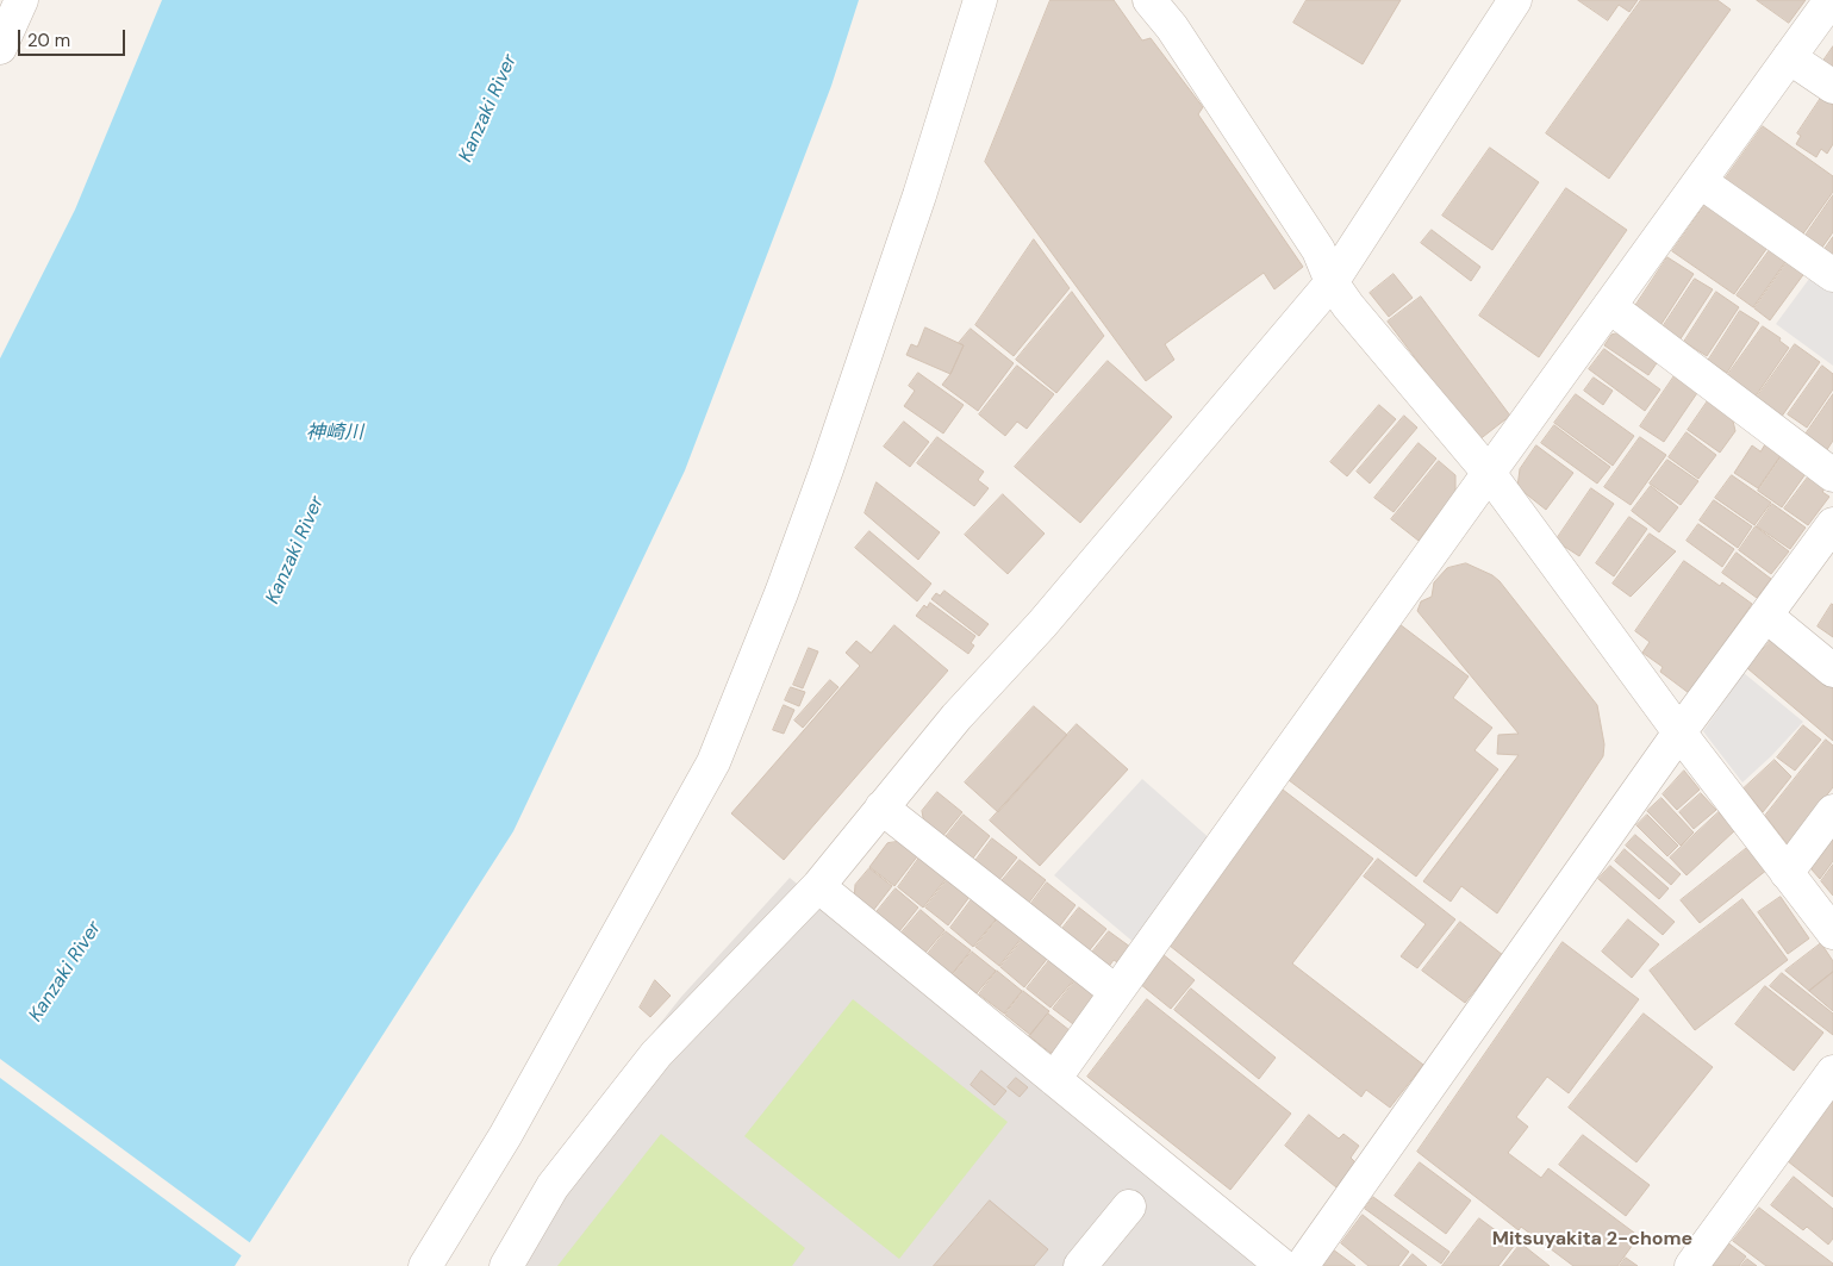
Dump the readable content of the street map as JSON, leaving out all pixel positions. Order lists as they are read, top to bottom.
{
  "districts": ["Mitsuyakita 2-chome"],
  "water": ["Kanzaki River", "神崎川"],
  "scale_bar": "20 m"
}
